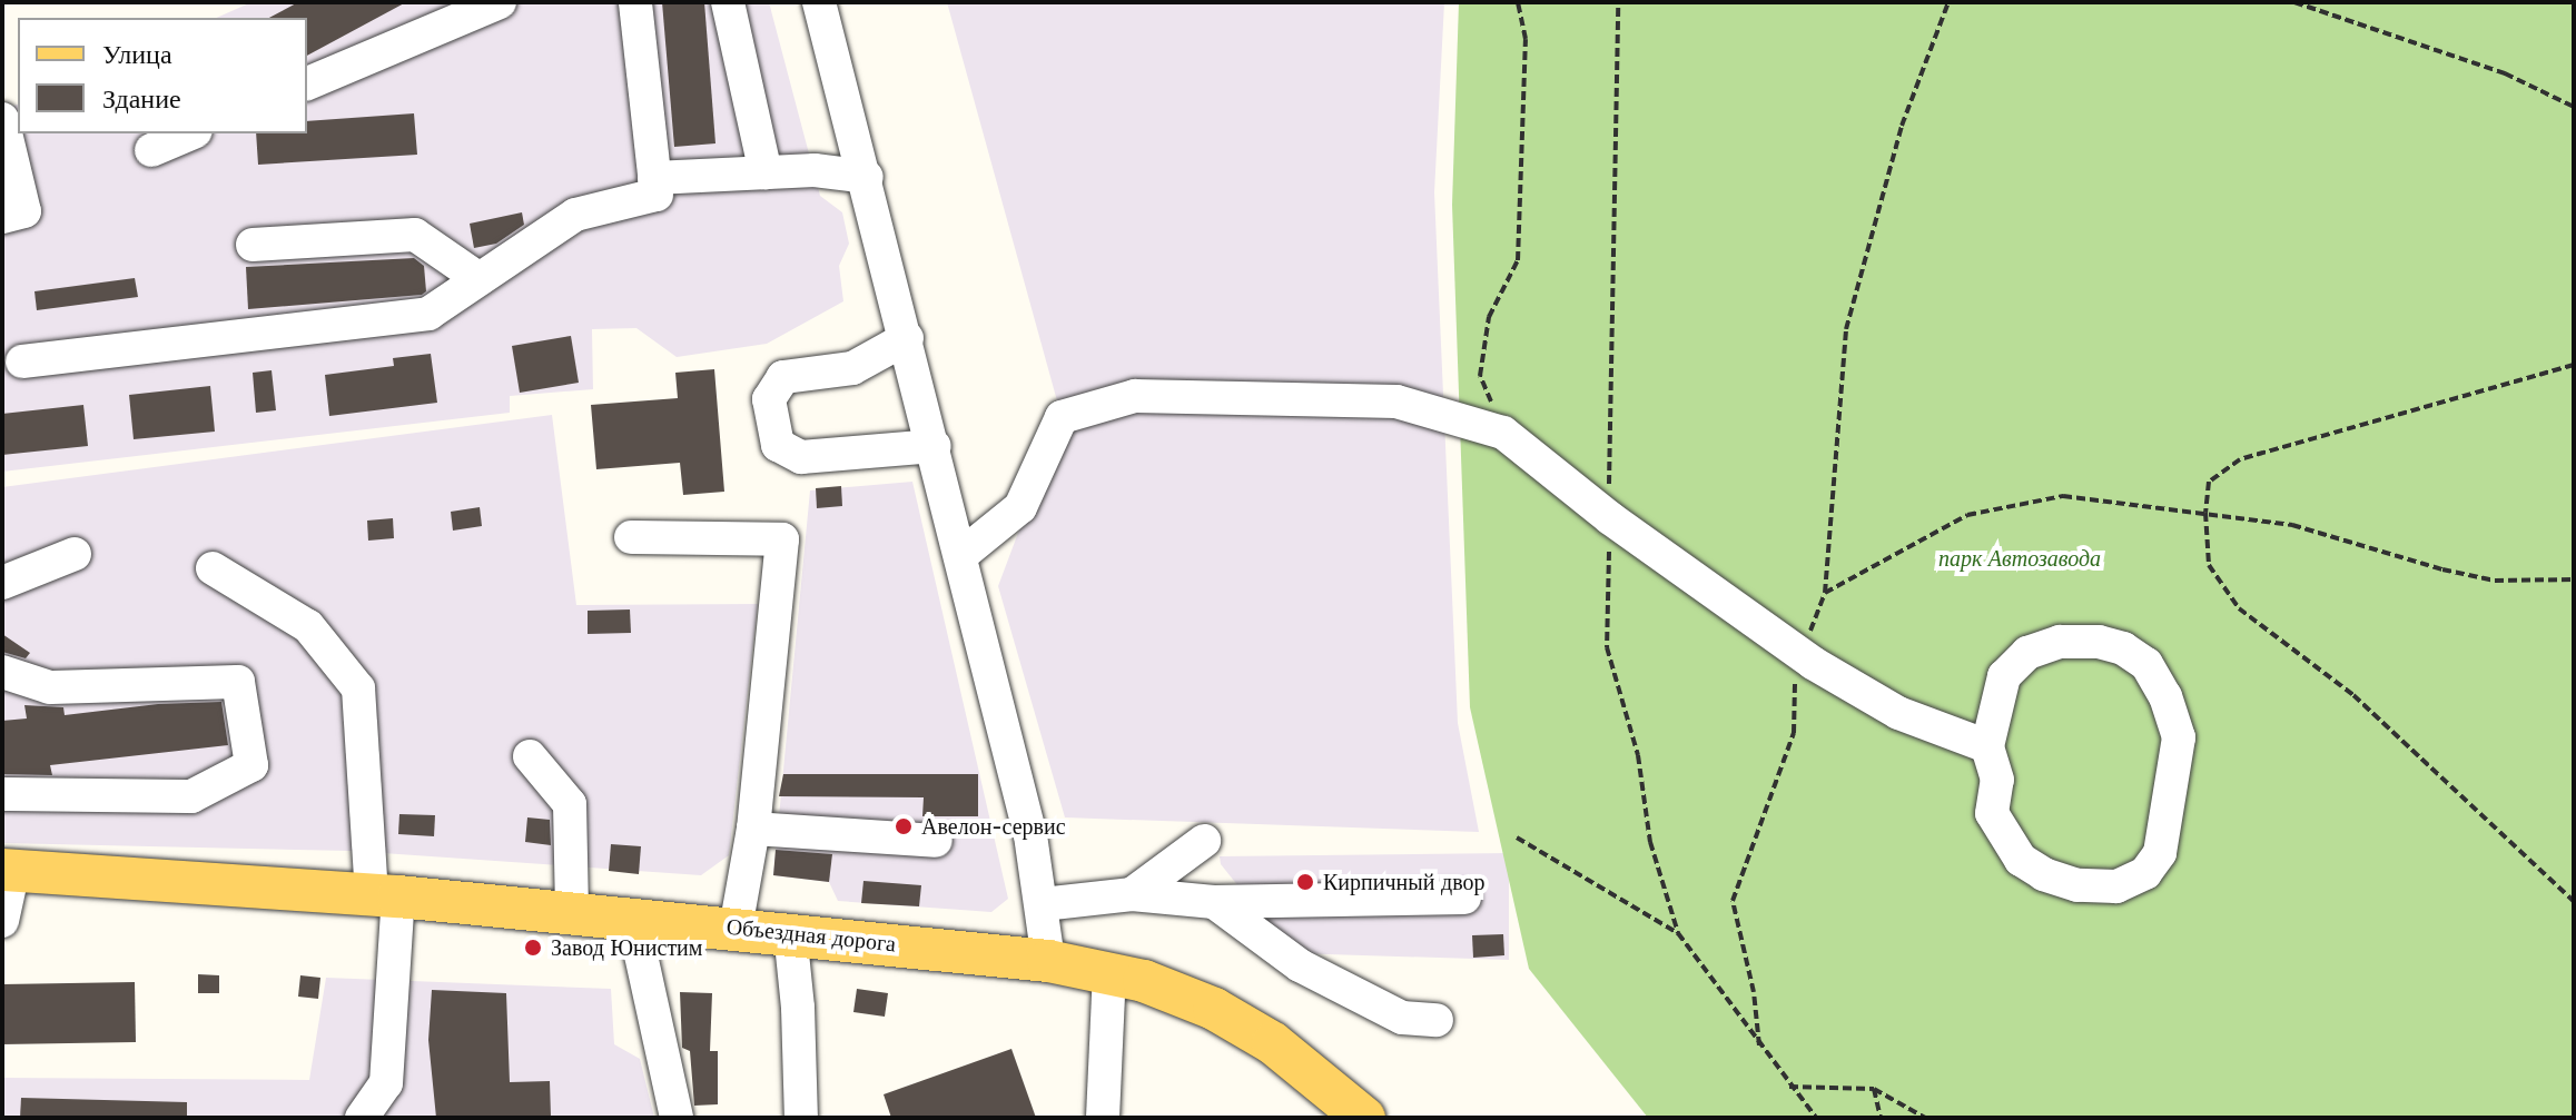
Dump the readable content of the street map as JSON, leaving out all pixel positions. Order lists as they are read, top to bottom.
{
  "streets": {
    "main road": ["Объездная дорога"]
  },
  "parks": ["парк Автозавода"],
  "places": ["Авелон-сервис", "Кирпичный двор", "Завод Юнистим"],
  "legend": ["Улица", "Здание"]
}
